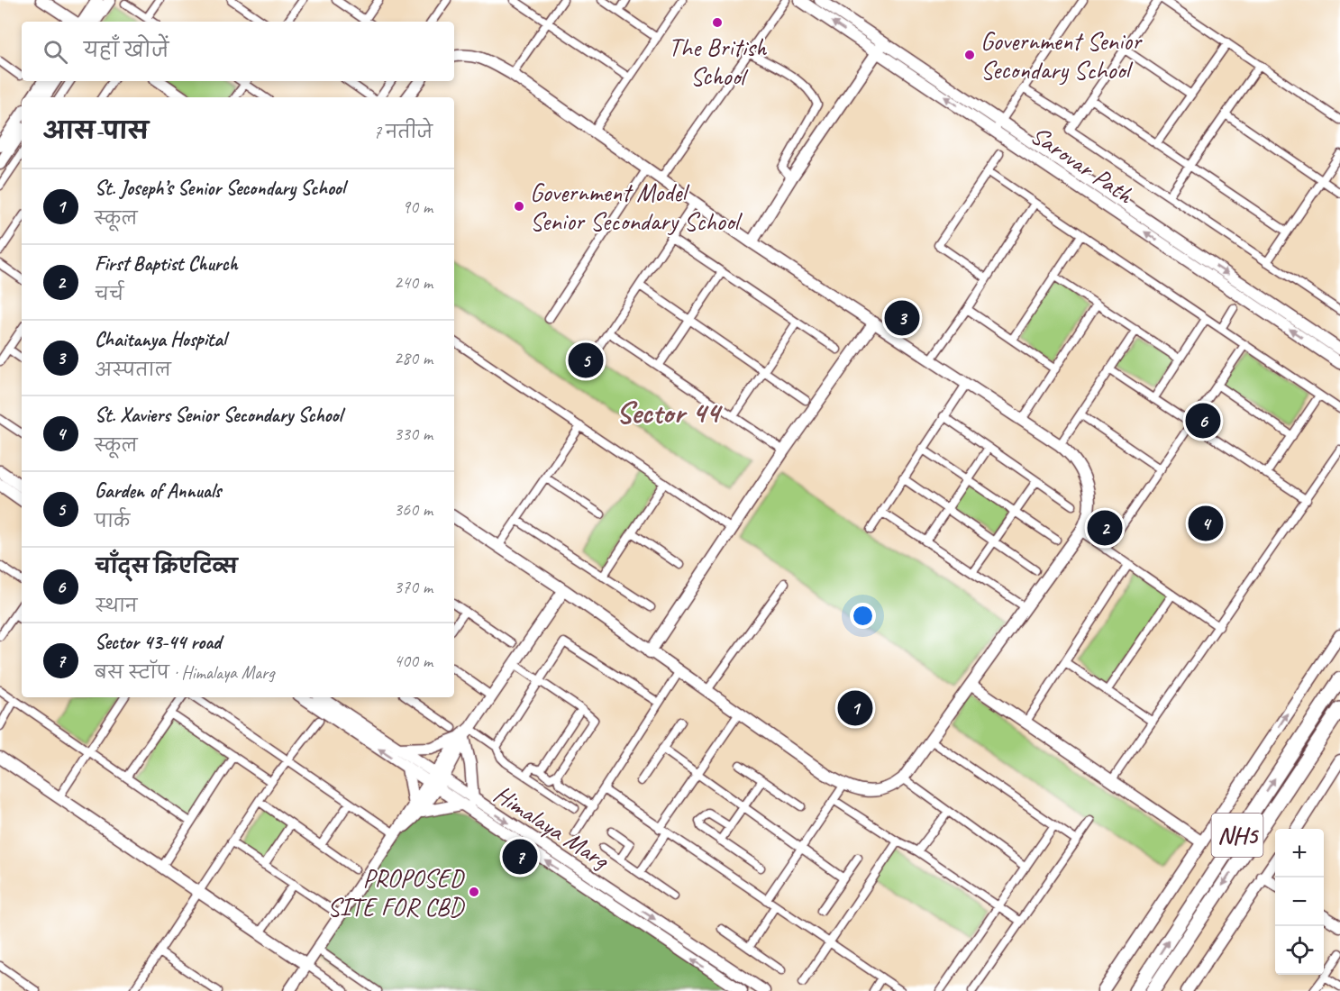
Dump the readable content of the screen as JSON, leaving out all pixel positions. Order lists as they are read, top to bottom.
{
  "streets": {
    "highway": ["NH5"],
    "street": ["Sarovar Path", "Himalaya Marg"]
  },
  "districts": ["Sector 44"],
  "places": [
    "The British School",
    "Government Senior Secondary School",
    "Government Model Senior Secondary School",
    "PROPOSED SITE FOR CBD"
  ],
  "page": {
    "search": "यहाँ खोजें",
    "heading": ["आस-पास", "7 नतीजे"],
    "list": [
      {
        "mark": "1",
        "name": "St. Joseph’s Senior Secondary School",
        "note": "स्कूल",
        "value": "90 m"
      },
      {
        "mark": "2",
        "name": "First Baptist Church",
        "note": "चर्च",
        "value": "240 m"
      },
      {
        "mark": "3",
        "name": "Chaitanya Hospital",
        "note": "अस्पताल",
        "value": "280 m"
      },
      {
        "mark": "4",
        "name": "St. Xaviers Senior Secondary School",
        "note": "स्कूल",
        "value": "330 m"
      },
      {
        "mark": "5",
        "name": "Garden of Annuals",
        "note": "पार्क",
        "value": "360 m"
      },
      {
        "mark": "6",
        "name": "चाँद्स क्रिएटिव्स",
        "note": "स्थान",
        "value": "370 m"
      },
      {
        "mark": "7",
        "name": "Sector 43-44 road",
        "note": "बस स्टॉप · Himalaya Marg",
        "value": "400 m"
      }
    ],
    "pins": [
      "3",
      "5",
      "6",
      "4",
      "2",
      "1",
      "7"
    ],
    "map_buttons": ["+", "−"]
  }
}
